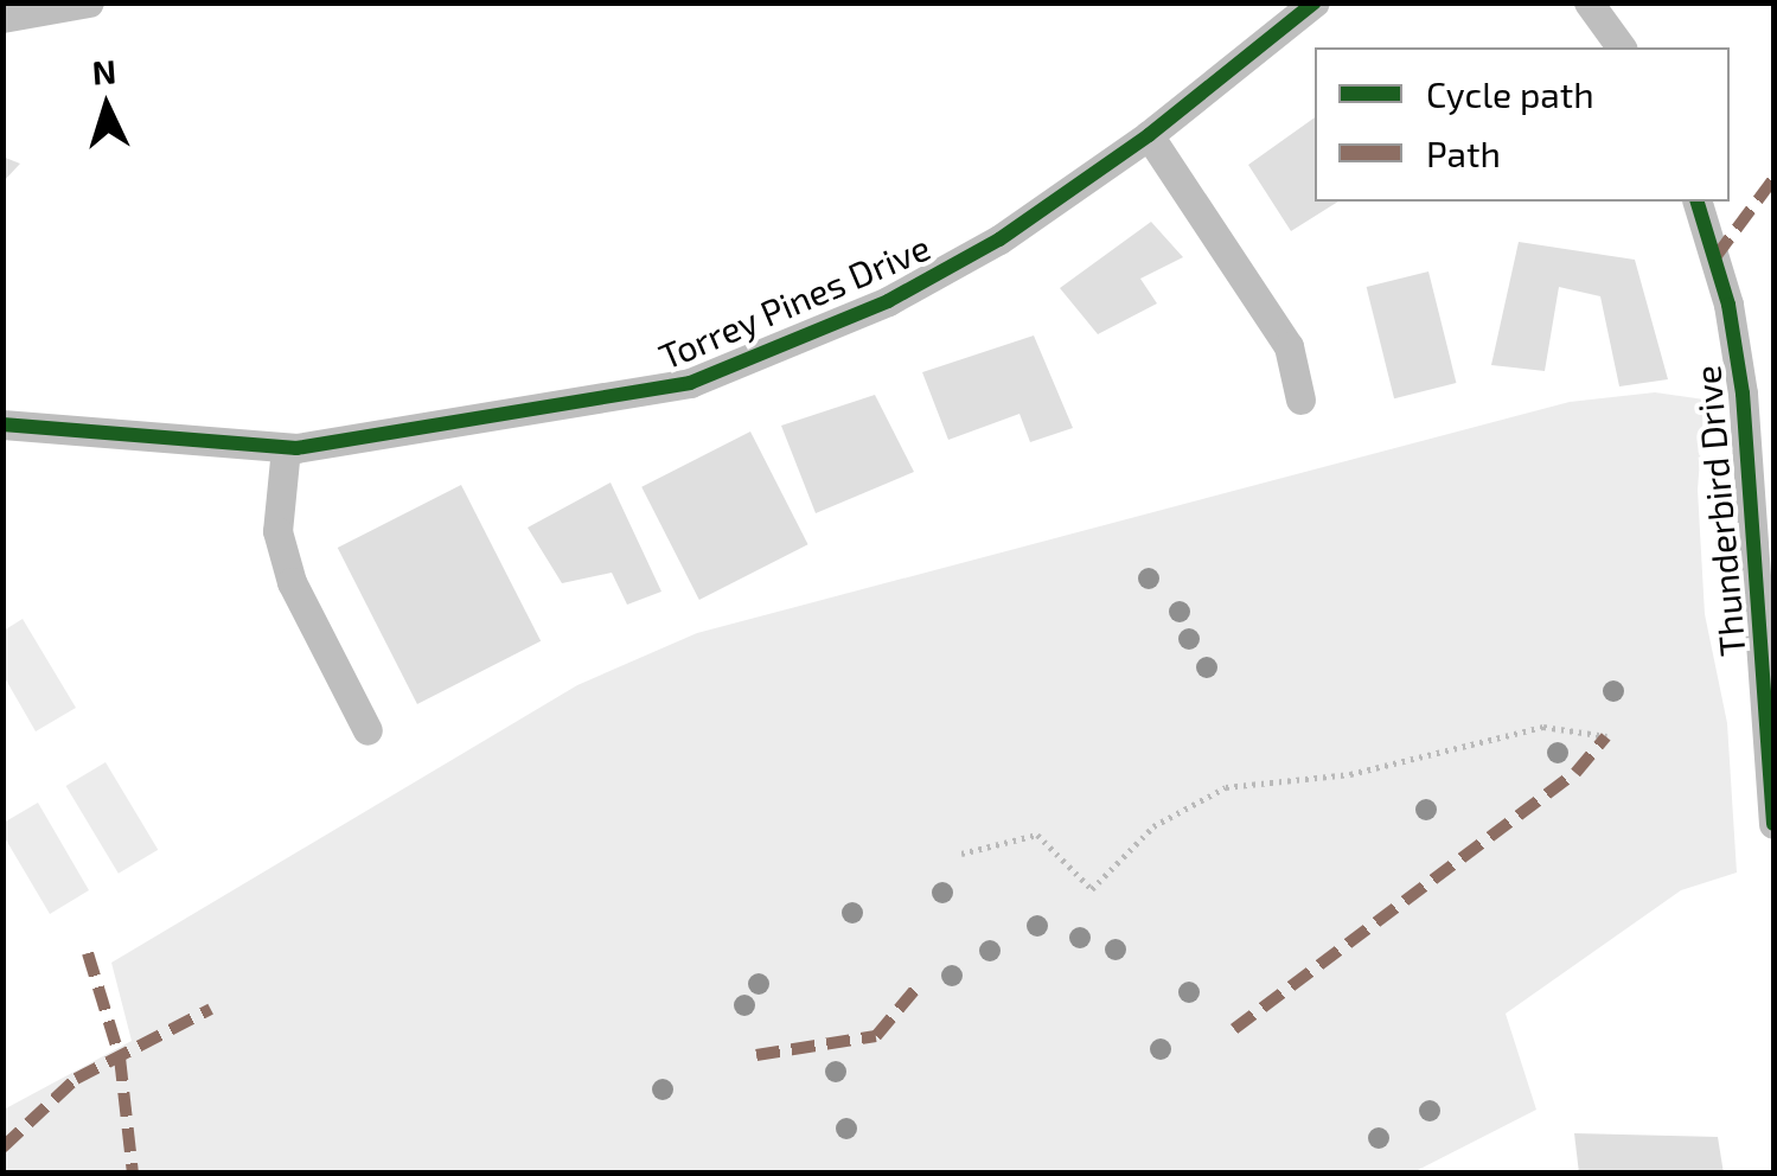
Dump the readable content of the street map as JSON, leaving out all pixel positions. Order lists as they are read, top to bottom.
{
  "streets": {
    "street": ["Torrey Pines Drive", "Thunderbird Drive"]
  },
  "legend": ["Cycle path", "Path"],
  "north": "top"
}
